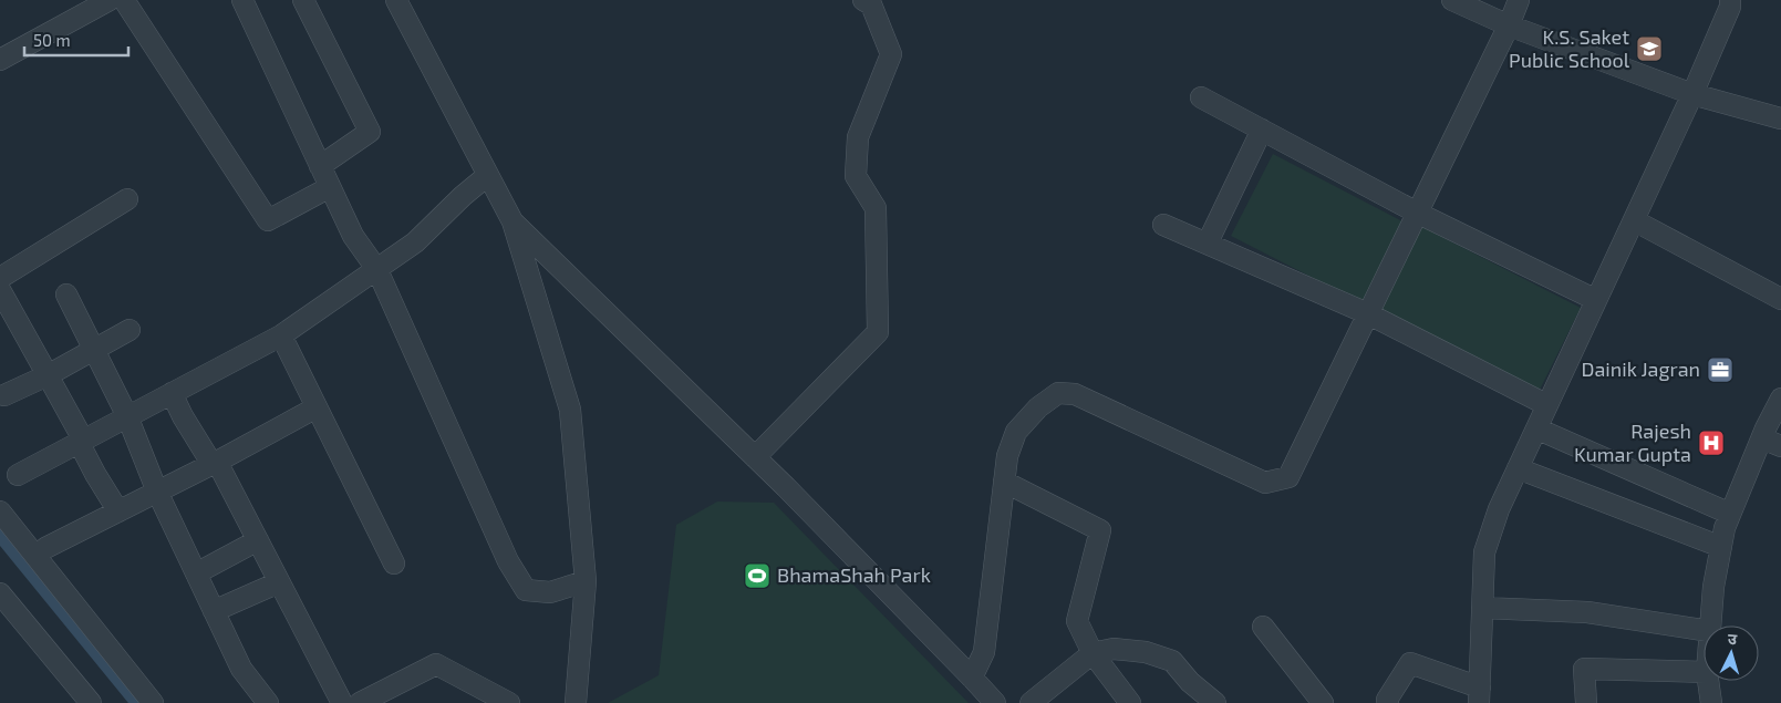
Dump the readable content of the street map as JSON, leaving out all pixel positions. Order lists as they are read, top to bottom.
{
  "places": {
    "school or university": ["K.S. Saket Public School"],
    "office": ["Dainik Jagran"],
    "hospital": ["Rajesh Kumar Gupta"],
    "sports": ["BhamaShah Park"]
  },
  "scale_bar": "50 m",
  "north": "top"
}
